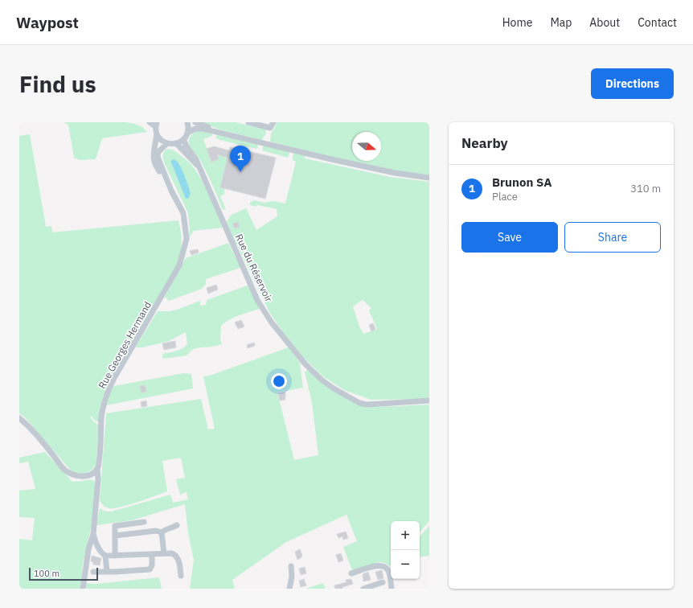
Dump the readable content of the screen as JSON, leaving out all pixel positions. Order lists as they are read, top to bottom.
{
  "streets": {
    "street": ["Rue du Réservoir", "Rue Georges Hermand"]
  },
  "scale_bar": "100 m",
  "north": "right",
  "page": {
    "header": "Waypost",
    "nav": [
      "Home",
      "Map",
      "About",
      "Contact"
    ],
    "buttons": [
      "Directions",
      ["Save", "Share"]
    ],
    "title": "Find us",
    "heading": "Nearby",
    "pins": "1",
    "list": [
      {
        "mark": "1",
        "name": "Brunon SA",
        "note": "Place",
        "value": "310 m"
      }
    ],
    "map_buttons": ["+", "−"],
    "scale": "100 m"
  }
}
